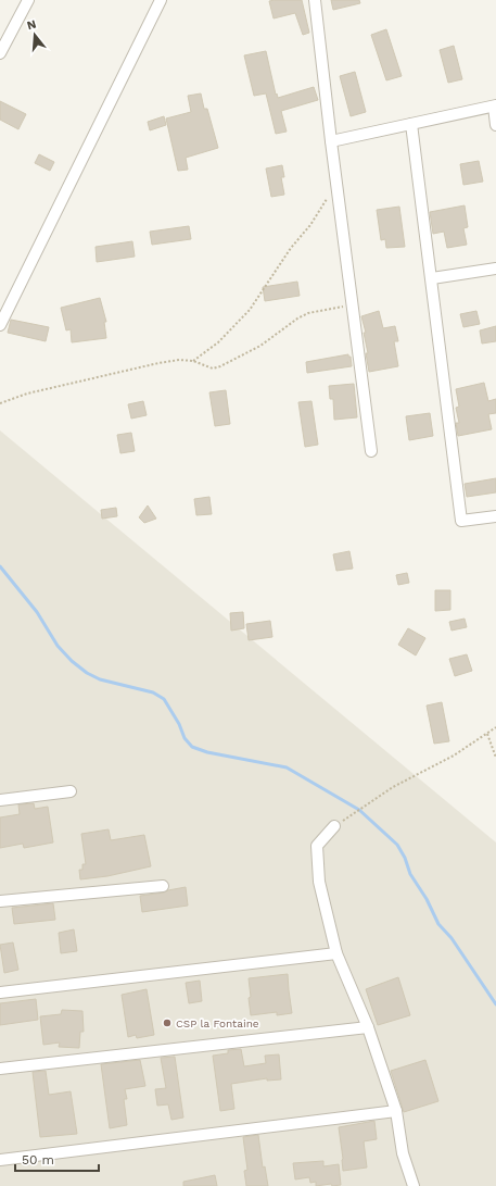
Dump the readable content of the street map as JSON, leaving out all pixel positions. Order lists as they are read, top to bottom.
{
  "places": ["CSP la Fontaine"],
  "scale_bar": "50 m",
  "north": "top"
}
